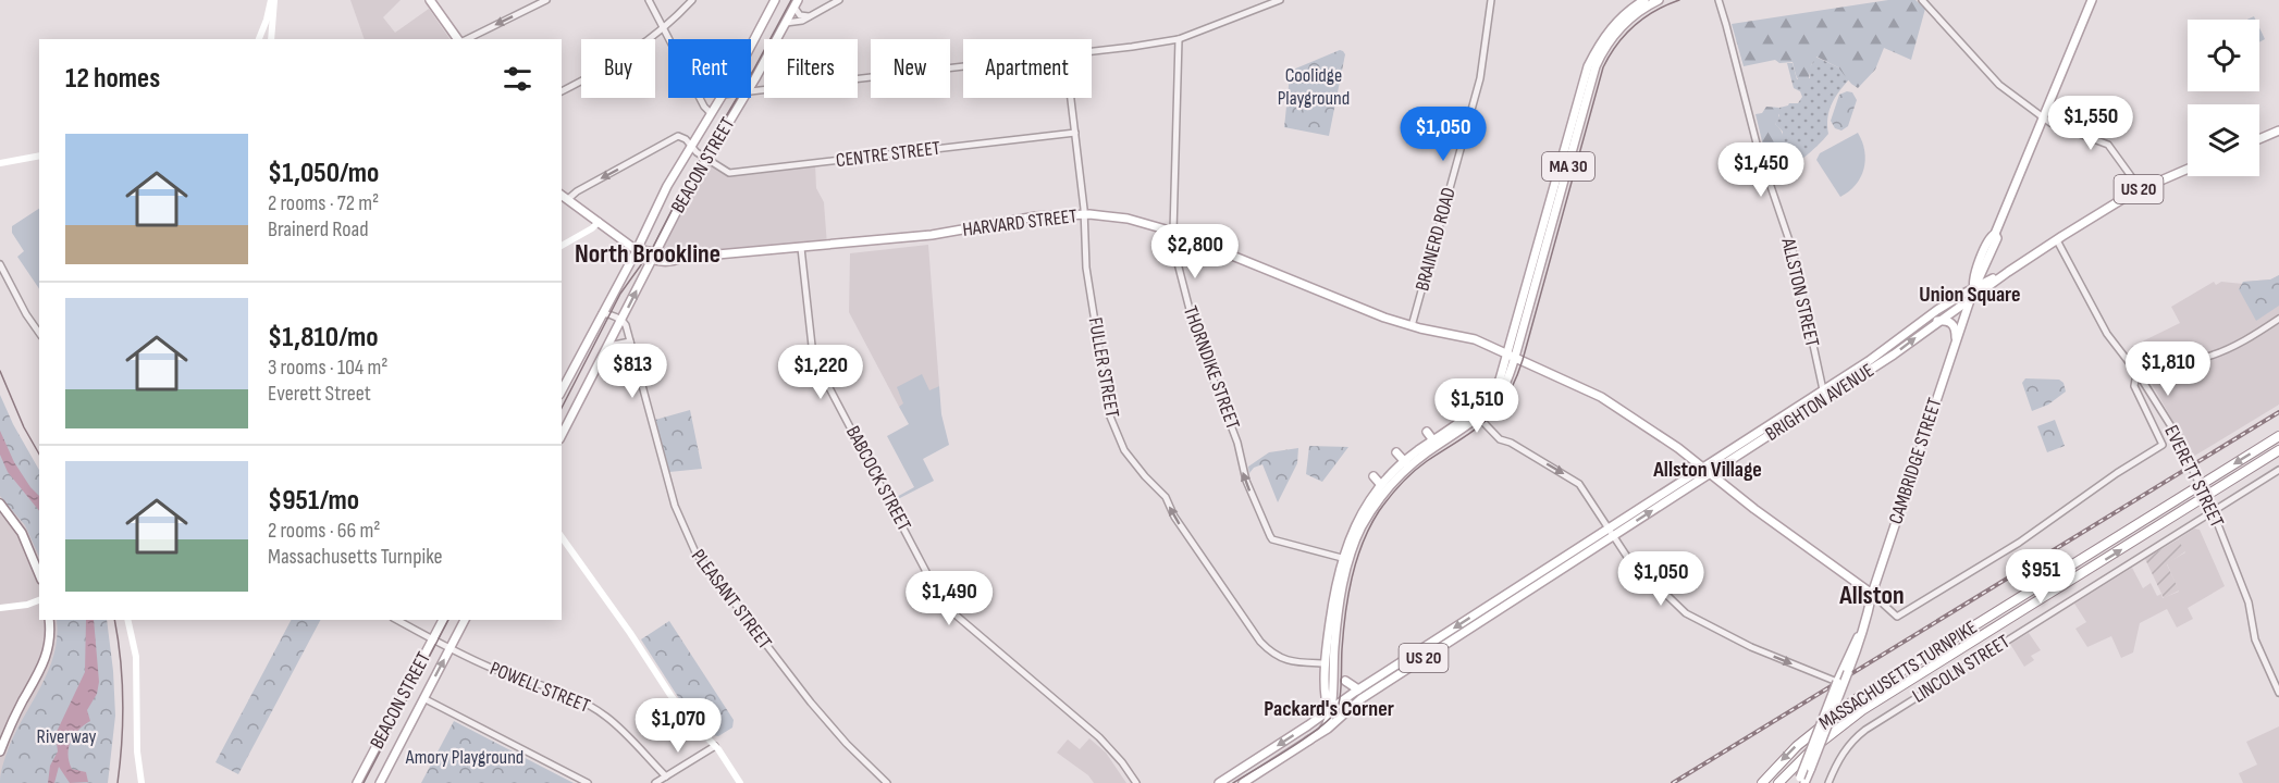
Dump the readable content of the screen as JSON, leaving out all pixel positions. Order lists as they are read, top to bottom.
{
  "streets": {
    "highway": ["MASSACHUSETTS TURNPIKE"],
    "main road": [
      "BEACON STREET",
      "MA 30",
      "US 20",
      "HARVARD STREET",
      "BRIGHTON AVENUE",
      "CAMBRIDGE STREET"
    ],
    "street": [
      "CENTRE STREET",
      "BRAINERD ROAD",
      "ALLSTON STREET",
      "FULLER STREET",
      "THORNDIKE STREET",
      "EVERETT STREET",
      "BABCOCK STREET",
      "PLEASANT STREET",
      "LINCOLN STREET",
      "POWELL STREET"
    ]
  },
  "crossings": [
    ["CENTRE STREET", "BEACON STREET"],
    ["CENTRE STREET", "FULLER STREET"],
    ["BEACON STREET", "HARVARD STREET"],
    ["BEACON STREET", "PLEASANT STREET"],
    ["BEACON STREET", "POWELL STREET"],
    ["MA 30", "US 20"],
    ["MA 30", "HARVARD STREET"],
    ["MA 30", "FULLER STREET"],
    ["MA 30", "THORNDIKE STREET"],
    ["MA 30", "BRIGHTON AVENUE"],
    ["US 20", "BRIGHTON AVENUE"],
    ["US 20", "CAMBRIDGE STREET"],
    ["US 20", "EVERETT STREET"],
    ["HARVARD STREET", "BRAINERD ROAD"],
    ["HARVARD STREET", "FULLER STREET"],
    ["HARVARD STREET", "THORNDIKE STREET"],
    ["HARVARD STREET", "BRIGHTON AVENUE"],
    ["HARVARD STREET", "CAMBRIDGE STREET"],
    ["HARVARD STREET", "BABCOCK STREET"],
    ["ALLSTON STREET", "BRIGHTON AVENUE"],
    ["BRIGHTON AVENUE", "CAMBRIDGE STREET"]
  ],
  "one_way": ["FULLER STREET", "THORNDIKE STREET"],
  "districts": [
    "North Brookline",
    "Union Square",
    "Allston Village",
    "Allston",
    "Packard's Corner"
  ],
  "parks": ["Coolidge Playground", "Riverway", "Amory Playground"],
  "page": {
    "chip": [
      "Buy",
      "Rent",
      "Filters",
      "New",
      "Apartment"
    ],
    "heading": "12 homes",
    "price": [
      "$1,550",
      "$1,050",
      "$1,450",
      "$2,800",
      "$1,810",
      "$813",
      "$1,220",
      "$1,510",
      "$951",
      "$1,050",
      "$1,490",
      "$1,070"
    ],
    "list": [
      {
        "name": "$1,050/mo",
        "note": "2 rooms · 72 m² · Brainerd Road"
      },
      {
        "name": "$1,810/mo",
        "note": "3 rooms · 104 m² · Everett Street"
      },
      {
        "name": "$951/mo",
        "note": "2 rooms · 66 m² · Massachusetts Turnpike"
      }
    ]
  }
}
